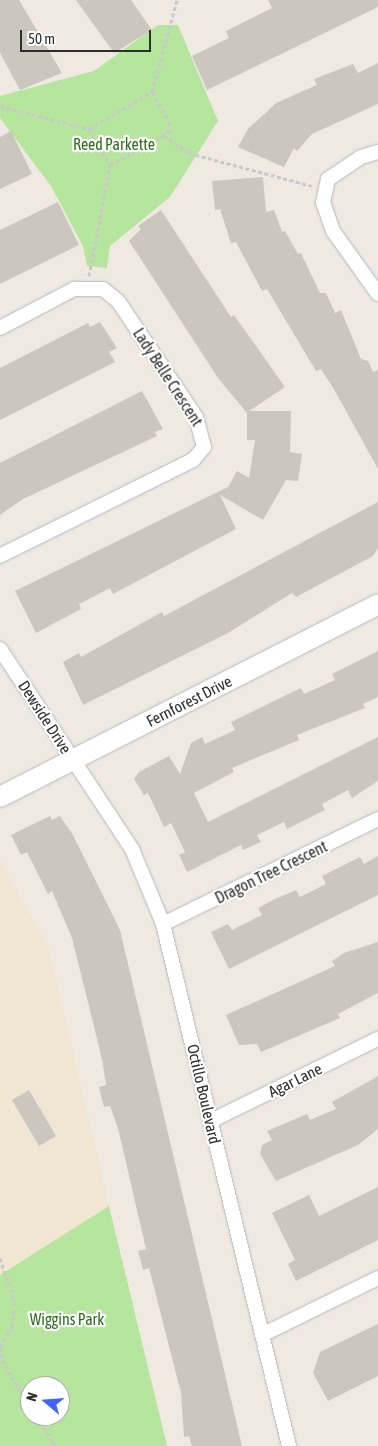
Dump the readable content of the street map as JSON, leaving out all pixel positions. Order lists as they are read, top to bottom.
{
  "streets": {
    "street": [
      "Lady Belle Crescent",
      "Fernforest Drive",
      "Dewside Drive",
      "Dragon Tree Crescent",
      "Agar Lane",
      "Octillo Boulevard"
    ]
  },
  "crossings": [
    ["Fernforest Drive", "Dewside Drive"],
    ["Fernforest Drive", "Octillo Boulevard"],
    ["Dewside Drive", "Octillo Boulevard"],
    ["Dragon Tree Crescent", "Octillo Boulevard"],
    ["Agar Lane", "Octillo Boulevard"]
  ],
  "parks": ["Reed Parkette", "Wiggins Park"],
  "scale_bar": "50 m",
  "north": "left"
}
